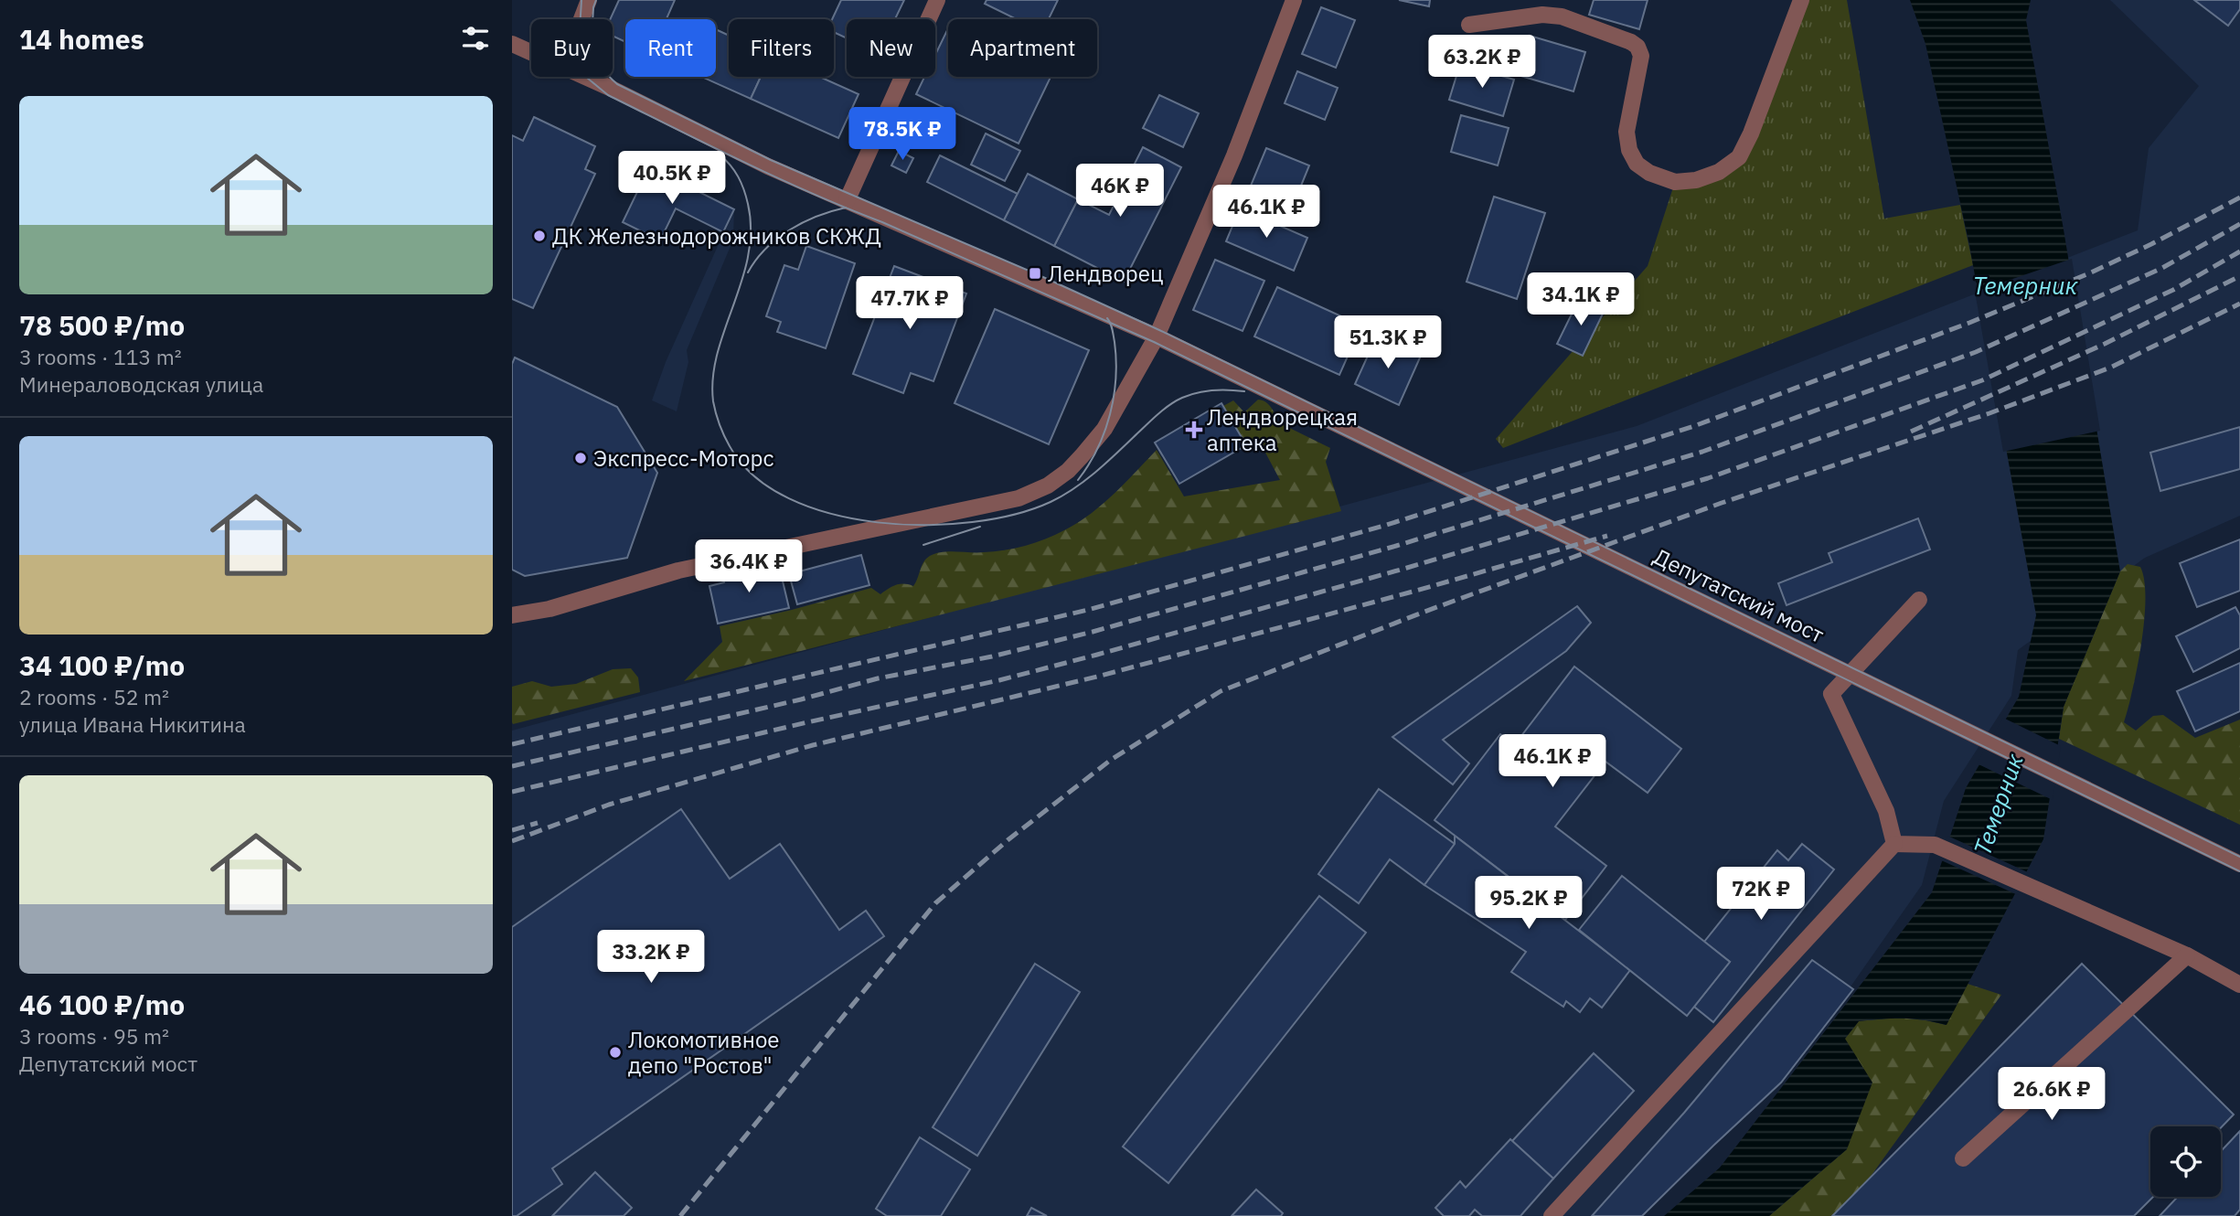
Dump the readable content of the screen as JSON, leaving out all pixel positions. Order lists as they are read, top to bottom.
{
  "streets": {
    "street": ["Депутатский мост"]
  },
  "water": ["Темерник"],
  "places": {
    "other": ["ДК Железнодорожников СКЖД", "Экспресс-Моторс", "Локомотивное депо \"Ростов\""],
    "transit": ["Лендворец"],
    "health": ["Лендворецкая аптека"]
  },
  "page": {
    "heading": "14 homes",
    "chip": [
      "Buy",
      "Rent",
      "Filters",
      "New",
      "Apartment"
    ],
    "price": [
      "63.2K ₽",
      "78.5K ₽",
      "40.5K ₽",
      "46K ₽",
      "46.1K ₽",
      "34.1K ₽",
      "47.7K ₽",
      "51.3K ₽",
      "36.4K ₽",
      "46.1K ₽",
      "72K ₽",
      "95.2K ₽",
      "33.2K ₽",
      "26.6K ₽"
    ],
    "list": [
      {
        "name": "78 500 ₽/mo",
        "note": "3 rooms · 113 m² · Минераловодская улица"
      },
      {
        "name": "34 100 ₽/mo",
        "note": "2 rooms · 52 m² · улица Ивана Никитина"
      },
      {
        "name": "46 100 ₽/mo",
        "note": "3 rooms · 95 m² · Депутатский мост"
      }
    ]
  }
}
